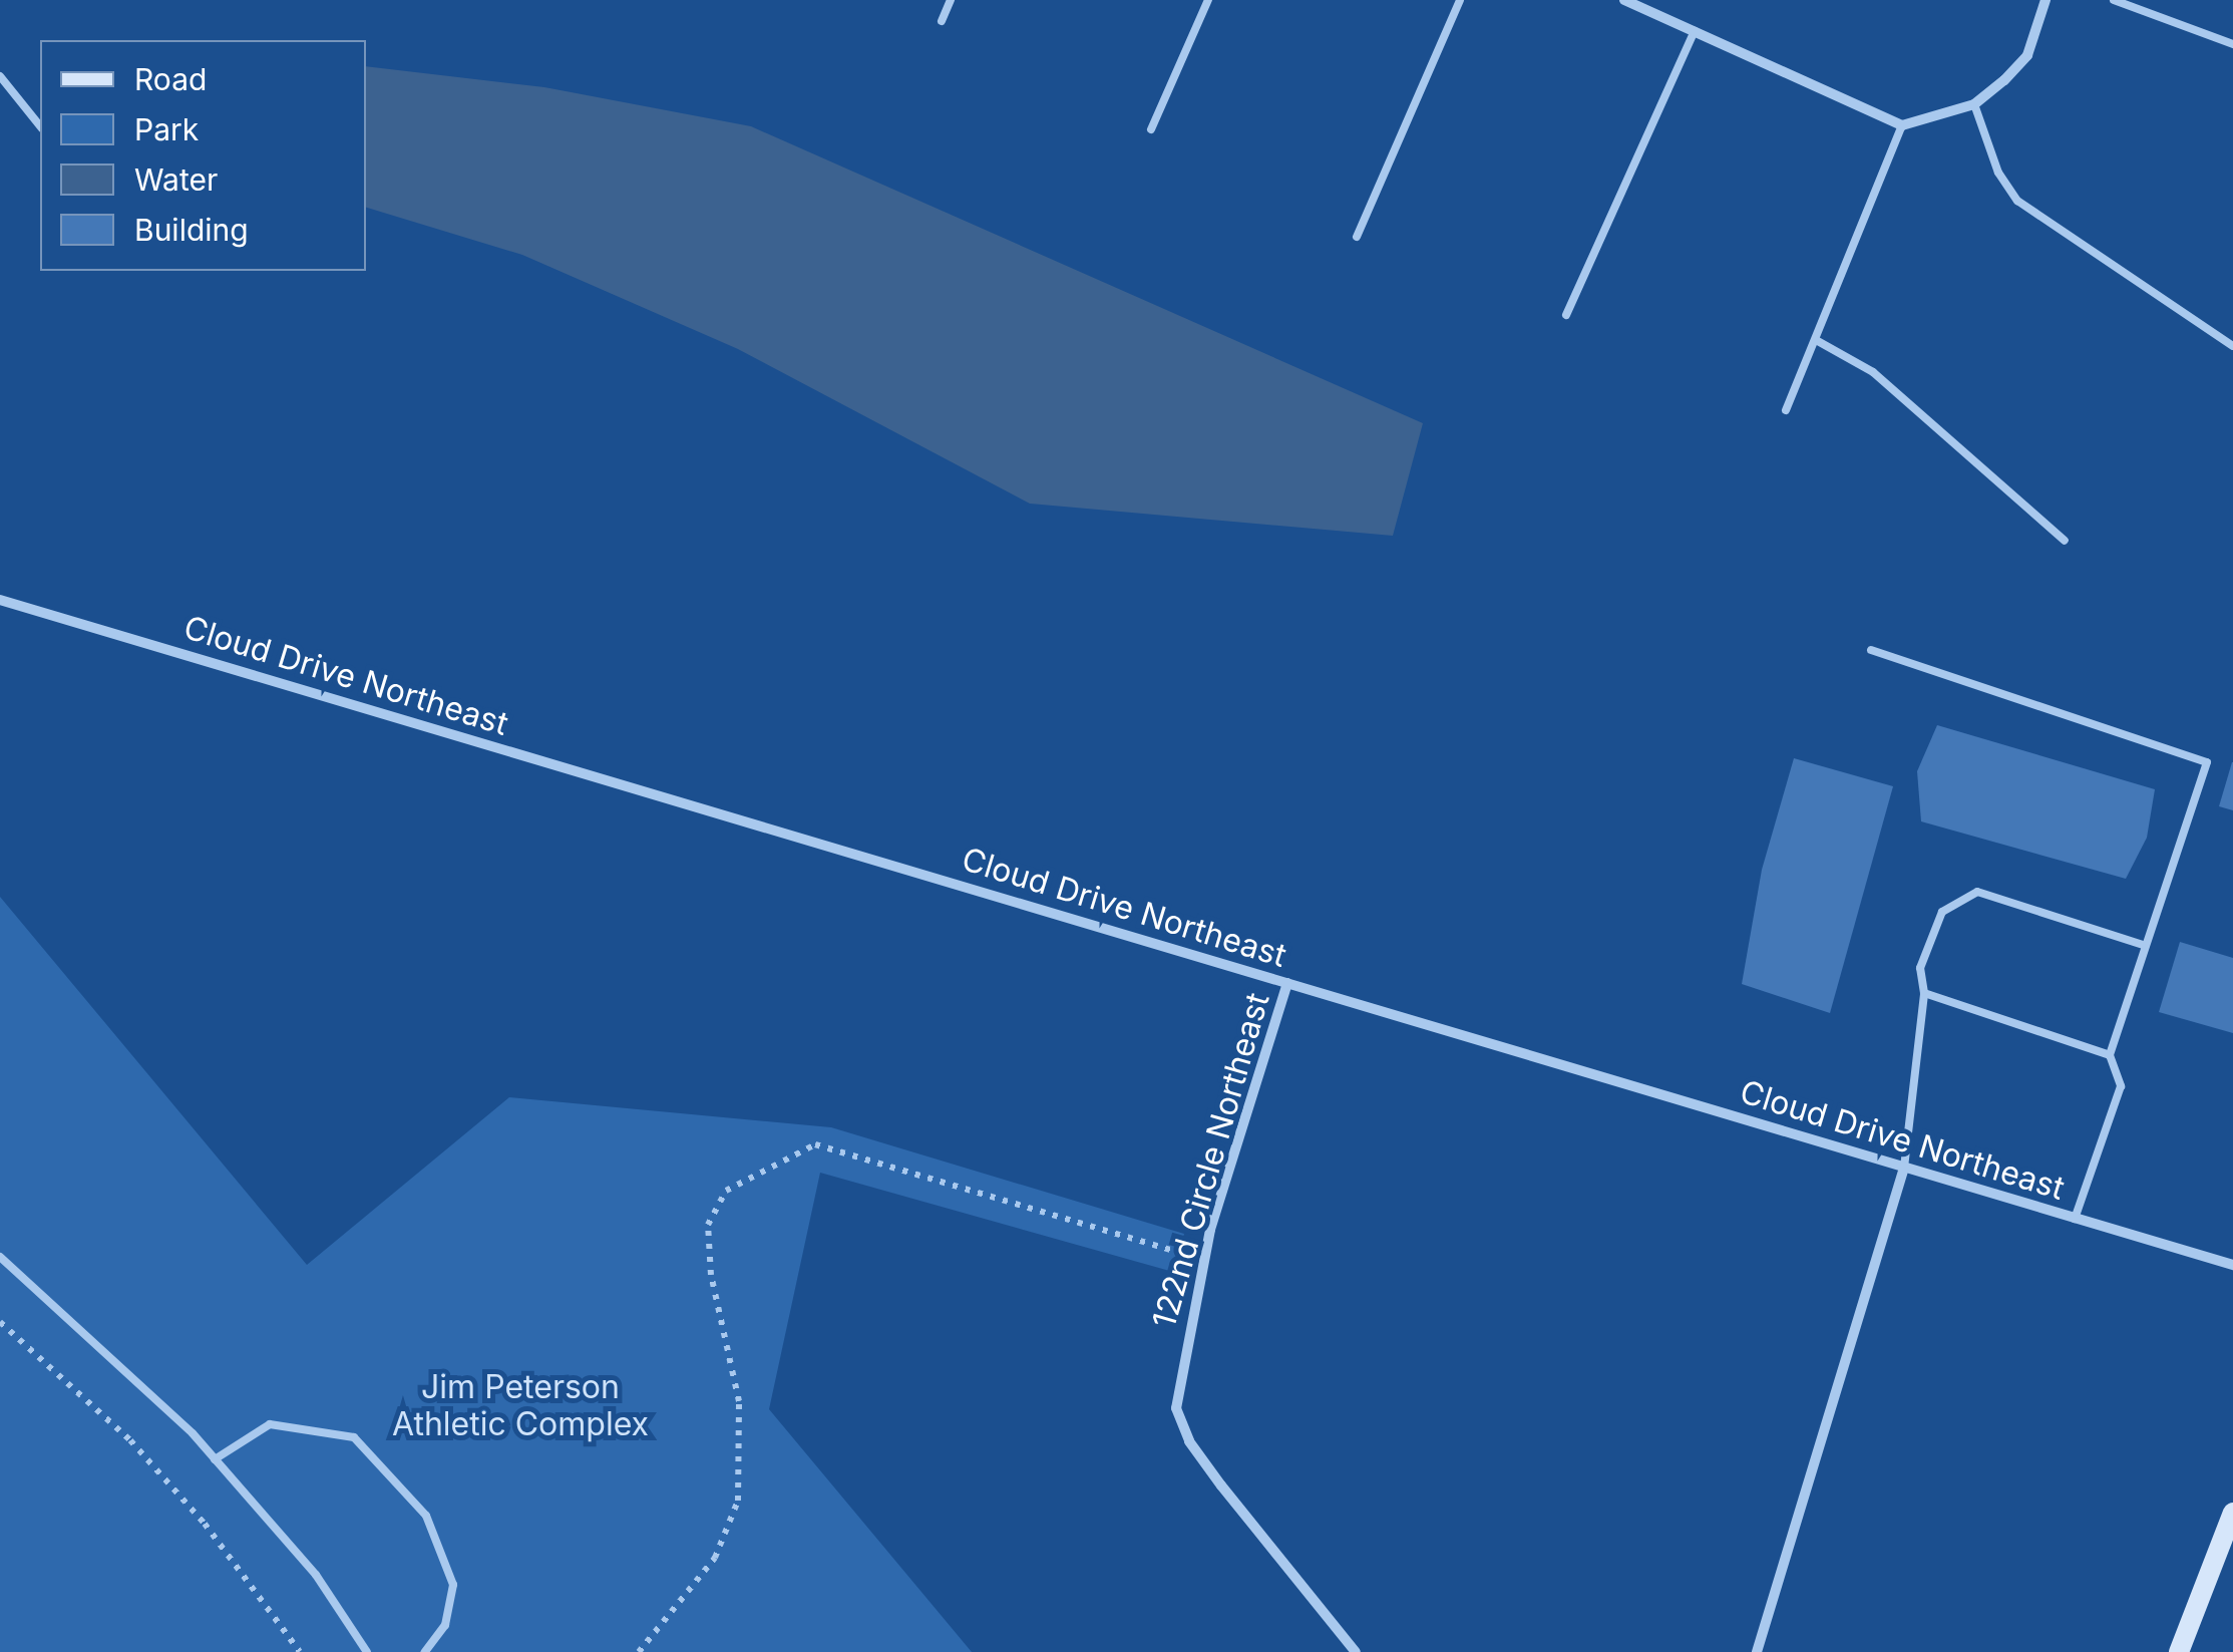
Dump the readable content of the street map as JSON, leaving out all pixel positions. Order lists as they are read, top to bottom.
{
  "streets": {
    "street": ["Cloud Drive Northeast", "122nd Circle Northeast"]
  },
  "crossings": [
    ["Cloud Drive Northeast", "122nd Circle Northeast"]
  ],
  "parks": ["Jim Peterson Athletic Complex"],
  "legend": [
    "Road",
    "Park",
    "Water",
    "Building"
  ]
}
